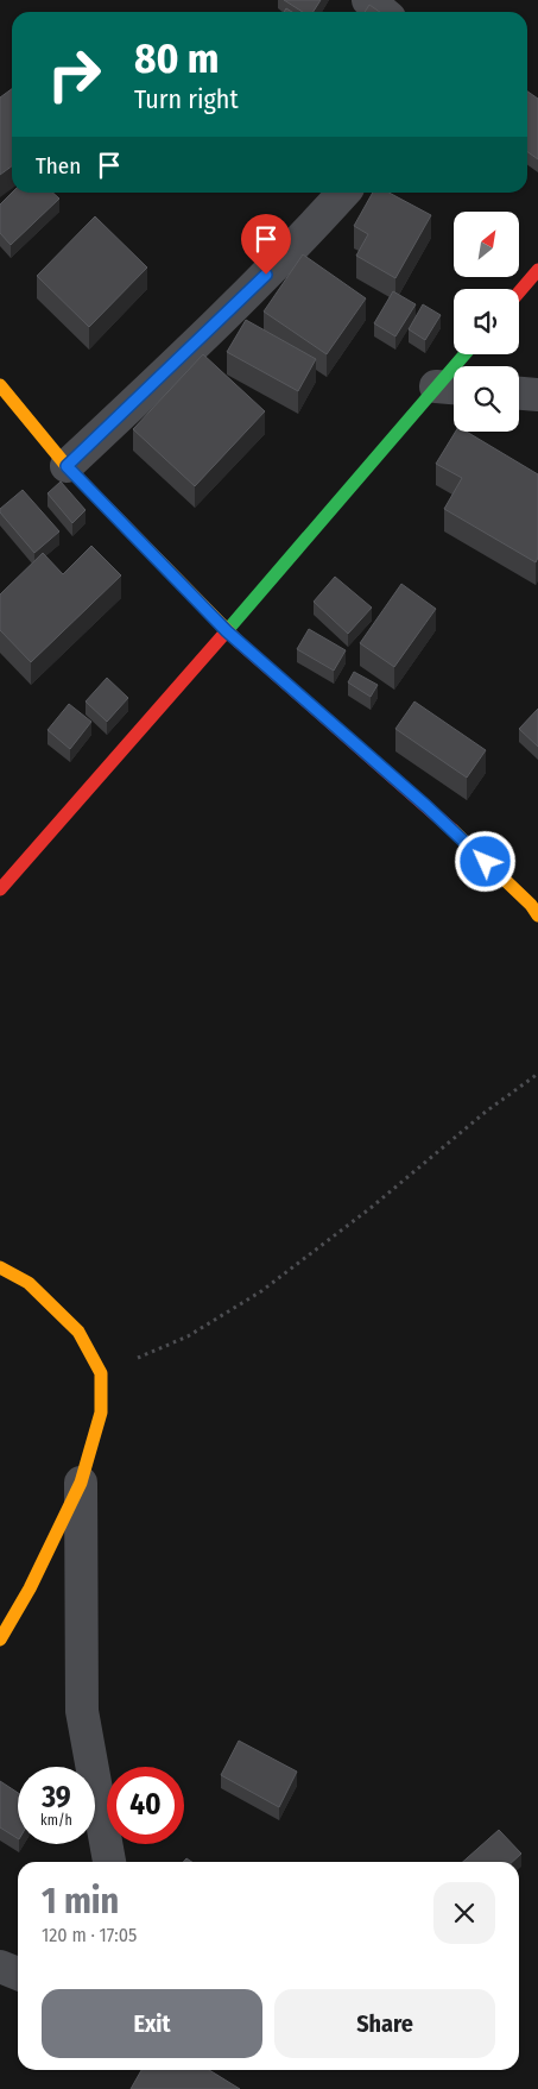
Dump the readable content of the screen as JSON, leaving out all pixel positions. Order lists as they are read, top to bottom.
{
  "north": "top right",
  "page": {
    "turn": ["80 m", "Turn right"],
    "then": "Then",
    "speed": "39 km/h",
    "limit": "40",
    "heading": ["1 min", "120 m · 17:05"],
    "buttons": ["Exit", "Share"]
  }
}
